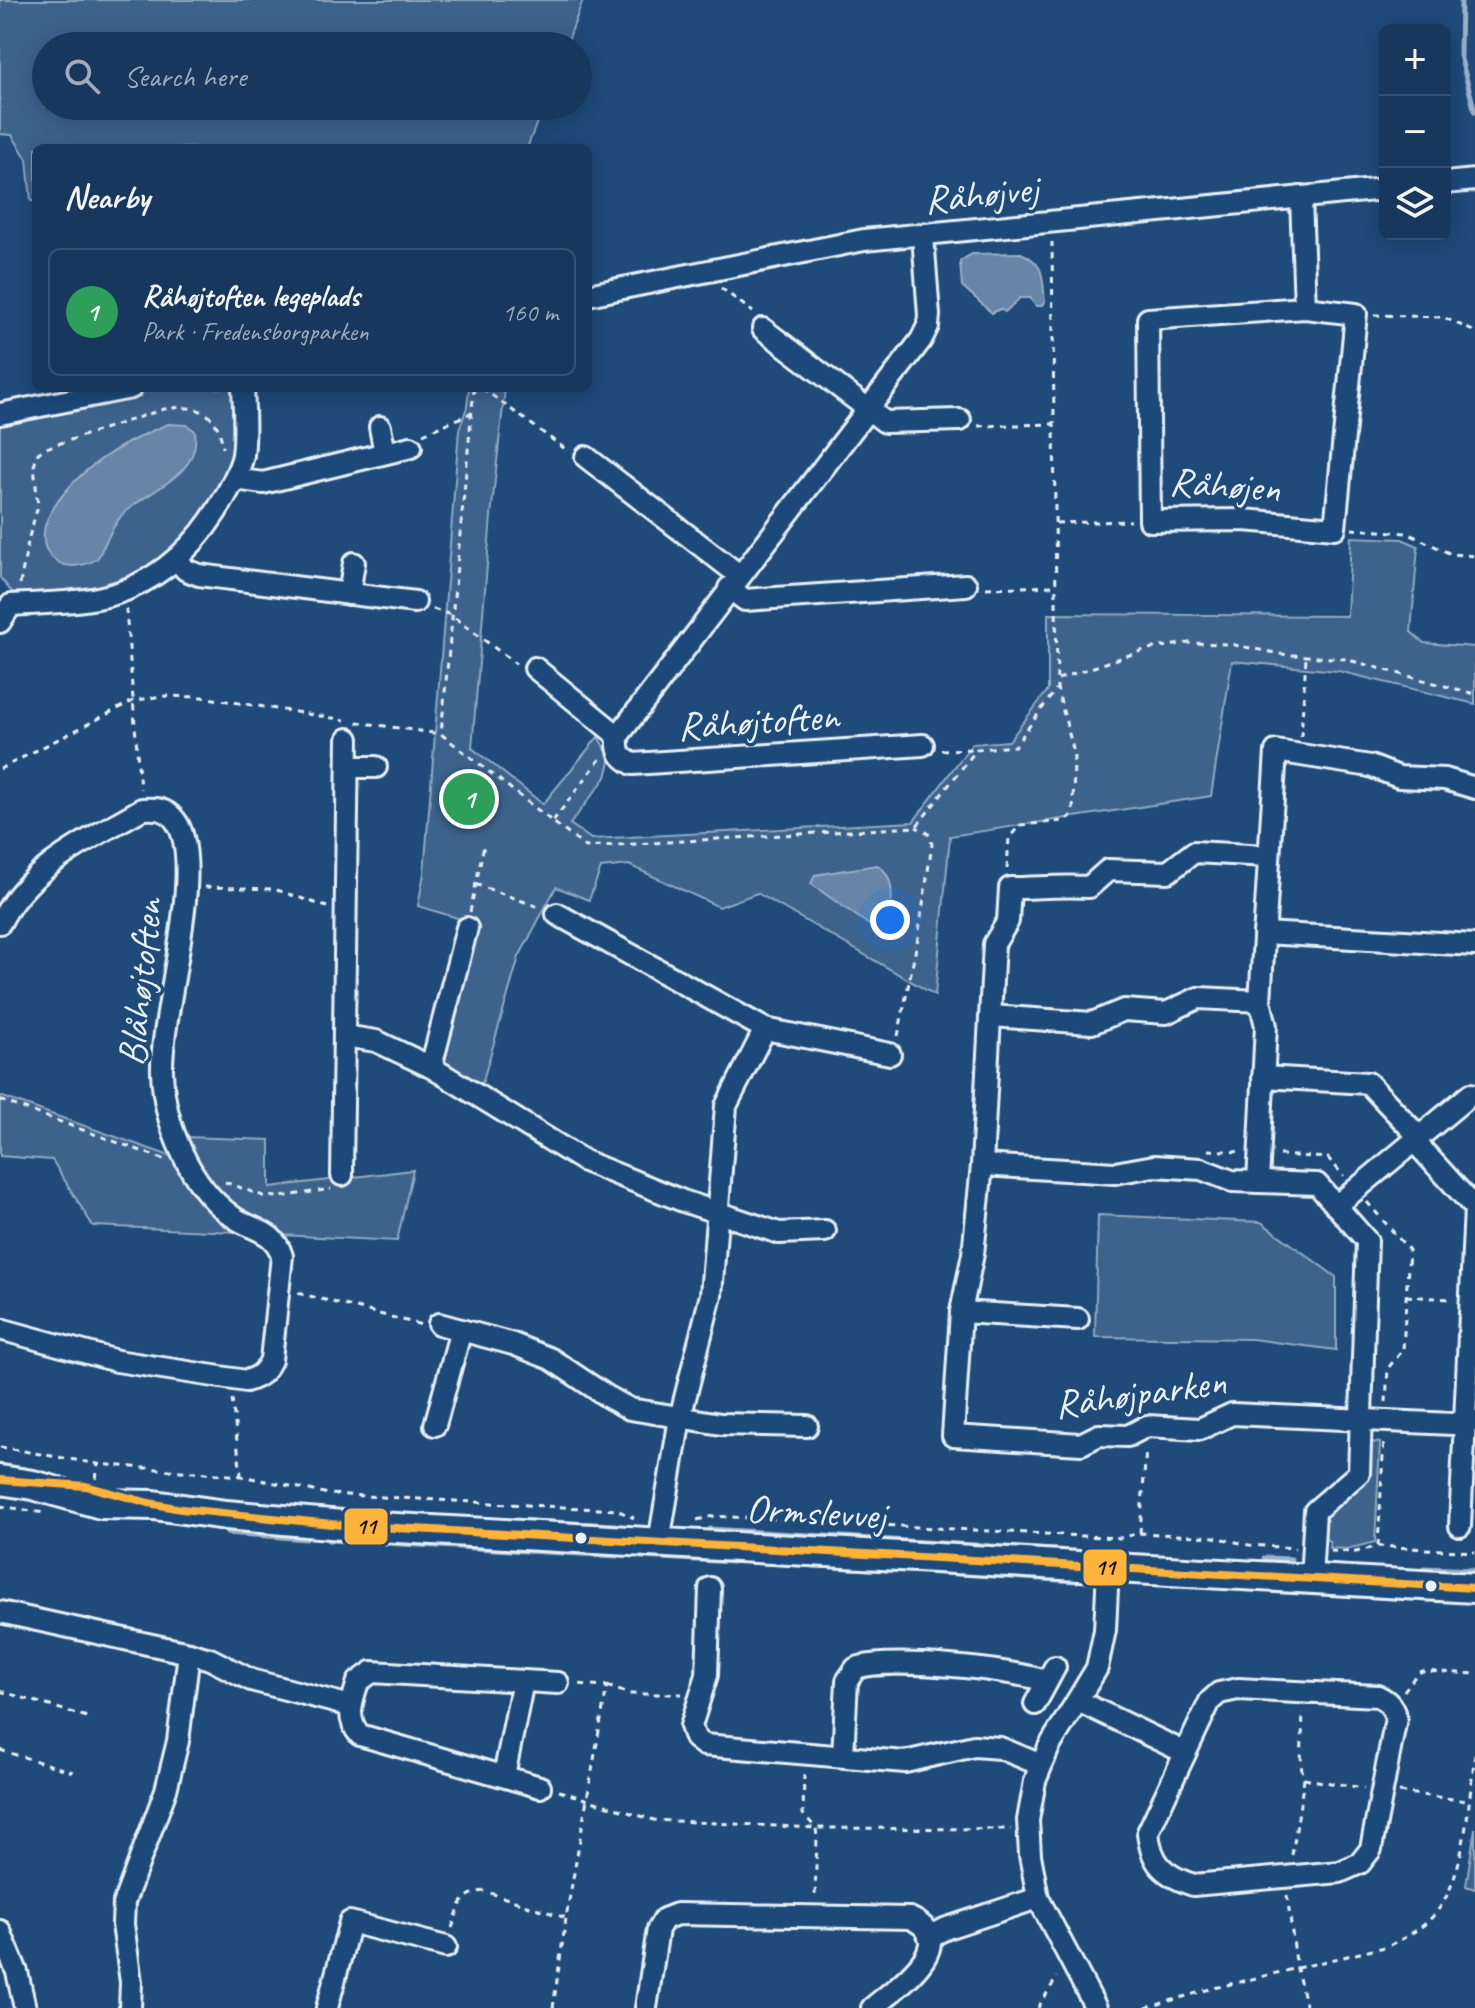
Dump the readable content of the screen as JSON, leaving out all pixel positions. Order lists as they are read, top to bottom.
{
  "streets": {
    "street": [
      "Råhøjvej",
      "Råhøjen",
      "Råhøjtoften",
      "Blåhøjtoften",
      "Råhøjparken",
      "Ormslevvej"
    ]
  },
  "crossings": [
    ["Råhøjvej", "Råhøjtoften"]
  ],
  "lines": ["transit line 11"],
  "page": {
    "map_buttons": ["+", "−"],
    "search": "Search here",
    "heading": "Nearby",
    "list": [
      {
        "mark": "1",
        "name": "Råhøjtoften legeplads",
        "note": "Park · Fredensborgparken",
        "value": "160 m"
      }
    ],
    "pins": "1"
  }
}
